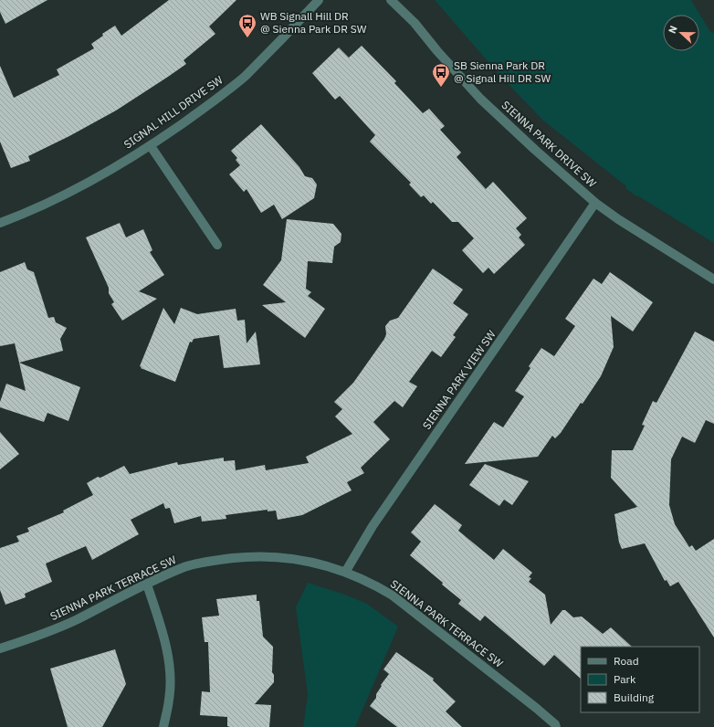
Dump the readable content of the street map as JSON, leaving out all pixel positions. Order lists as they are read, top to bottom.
{
  "streets": {
    "street": [
      "SIGNAL HILL DRIVE SW",
      "SIENNA PARK DRIVE SW",
      "SIENNA PARK VIEW SW",
      "SIENNA PARK TERRACE SW"
    ]
  },
  "crossings": [
    ["SIENNA PARK DRIVE SW", "SIENNA PARK VIEW SW"],
    ["SIENNA PARK VIEW SW", "SIENNA PARK TERRACE SW"]
  ],
  "places": {
    "bus stop": ["WB Signall Hill DR @ Sienna Park DR SW", "SB Sienna Park DR @ Signal Hill DR SW"]
  },
  "legend": ["Road", "Park", "Building"],
  "north": "left"
}
